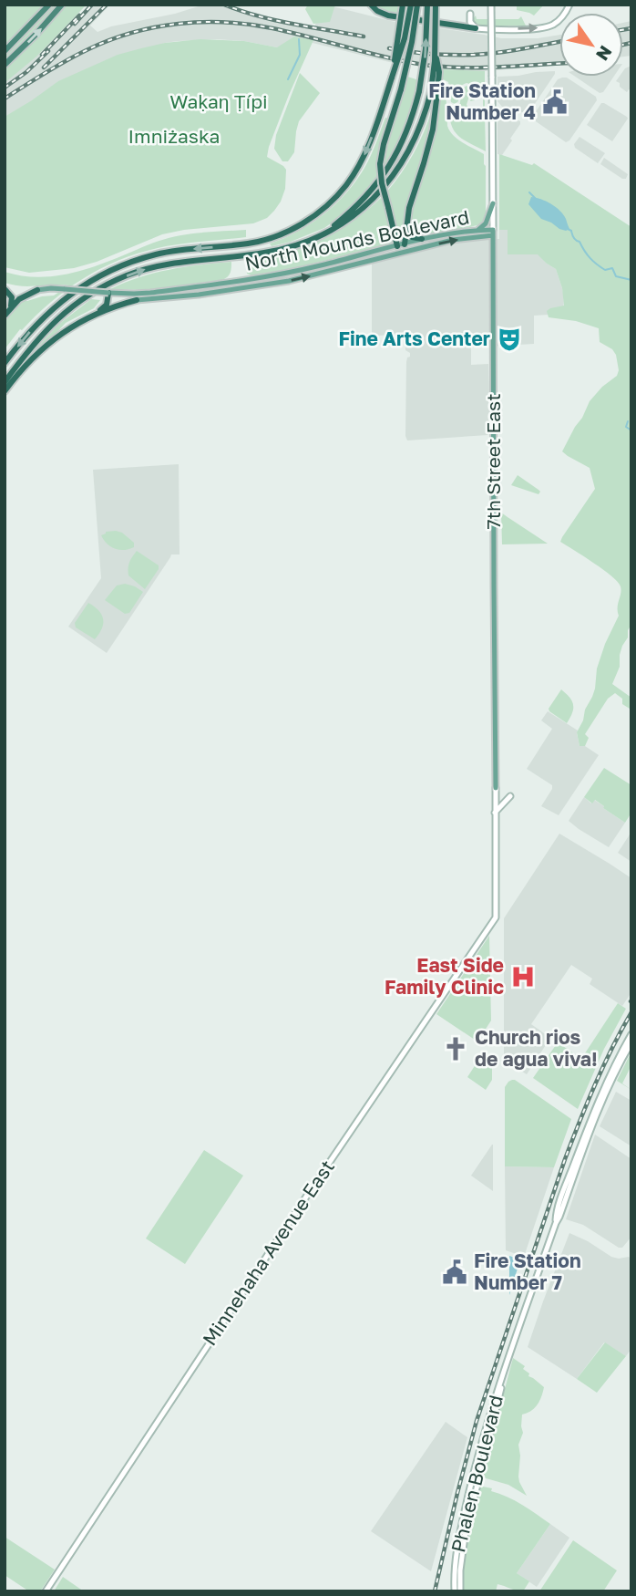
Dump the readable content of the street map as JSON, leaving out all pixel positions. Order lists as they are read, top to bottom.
{
  "streets": {
    "main road": [
      "North Mounds Boulevard",
      "7th Street East",
      "Minnehaha Avenue East",
      "Phalen Boulevard"
    ]
  },
  "crossings": [
    ["North Mounds Boulevard", "7th Street East"],
    ["7th Street East", "Minnehaha Avenue East"]
  ],
  "parks": ["Waḳaƞ Ṭípi", "Imniżaska"],
  "places": {
    "public building": ["Fire Station Number 4", "Fire Station Number 7"],
    "theatre": ["Fine Arts Center"],
    "hospital": ["East Side Family Clinic"],
    "church": ["Church rios de agua viva!"]
  },
  "north": "bottom right"
}
